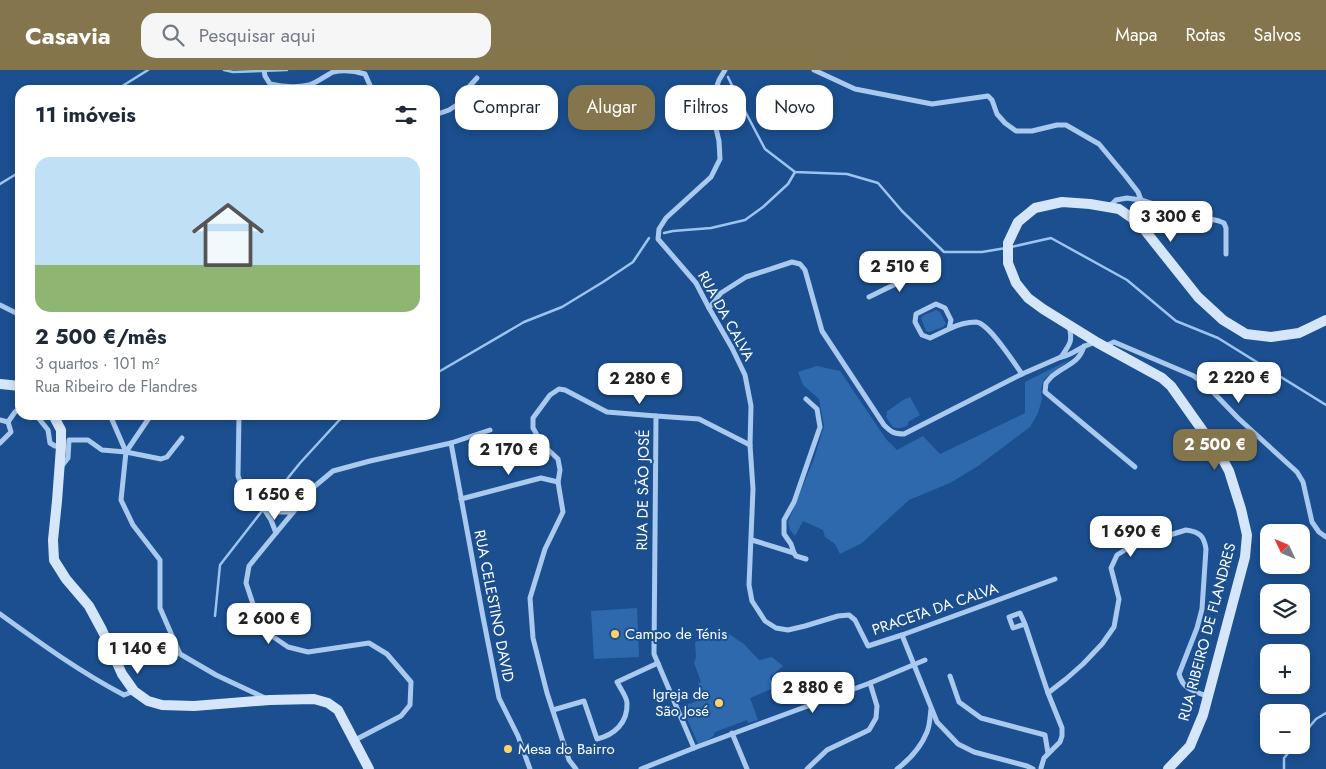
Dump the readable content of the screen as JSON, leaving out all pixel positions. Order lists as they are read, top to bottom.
{
  "streets": {
    "main road": ["RUA RIBEIRO DE FLANDRES"],
    "street": [
      "RUA DA CALVA",
      "RUA DE SÃO JOSÉ",
      "RUA CELESTINO DAVID",
      "PRACETA DA CALVA"
    ]
  },
  "crossings": [
    ["RUA DA CALVA", "PRACETA DA CALVA"]
  ],
  "places": ["Campo de Ténis", "Igreja de São José", "Mesa do Bairro"],
  "north": "top left",
  "page": {
    "header": "Casavia",
    "search": "Pesquisar aqui",
    "nav": ["Mapa", "Rotas", "Salvos"],
    "chip": [
      "Comprar",
      "Alugar",
      "Filtros",
      "Novo"
    ],
    "heading": "11 imóveis",
    "list": [
      {
        "name": "2 500 €/mês",
        "note": "3 quartos · 101 m² · Rua Ribeiro de Flandres"
      }
    ],
    "price": [
      "3 300 €",
      "2 510 €",
      "2 220 €",
      "2 280 €",
      "2 500 €",
      "2 170 €",
      "1 650 €",
      "1 690 €",
      "2 600 €",
      "1 140 €",
      "2 880 €"
    ],
    "map_buttons": ["+", "−"]
  }
}
